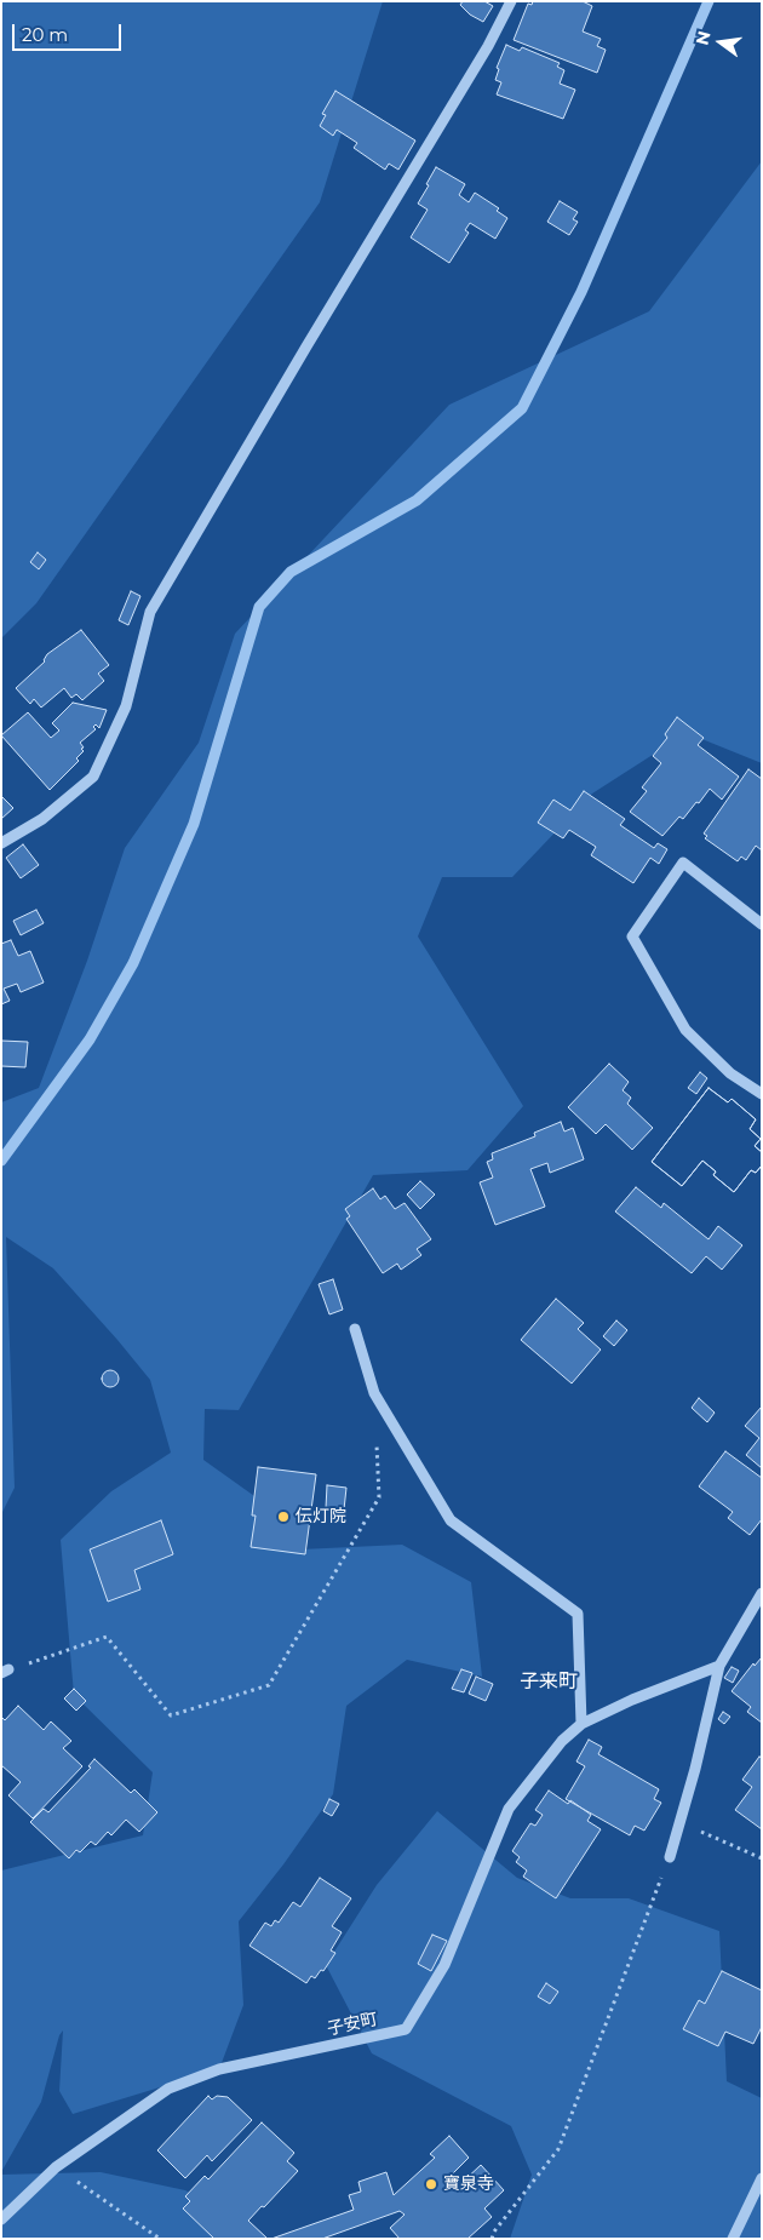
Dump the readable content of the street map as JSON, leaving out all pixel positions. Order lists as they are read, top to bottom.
{
  "streets": {
    "street": ["子安町"]
  },
  "districts": ["子来町"],
  "places": ["伝灯院", "寶泉寺"],
  "scale_bar": "20 m",
  "north": "left"
}
